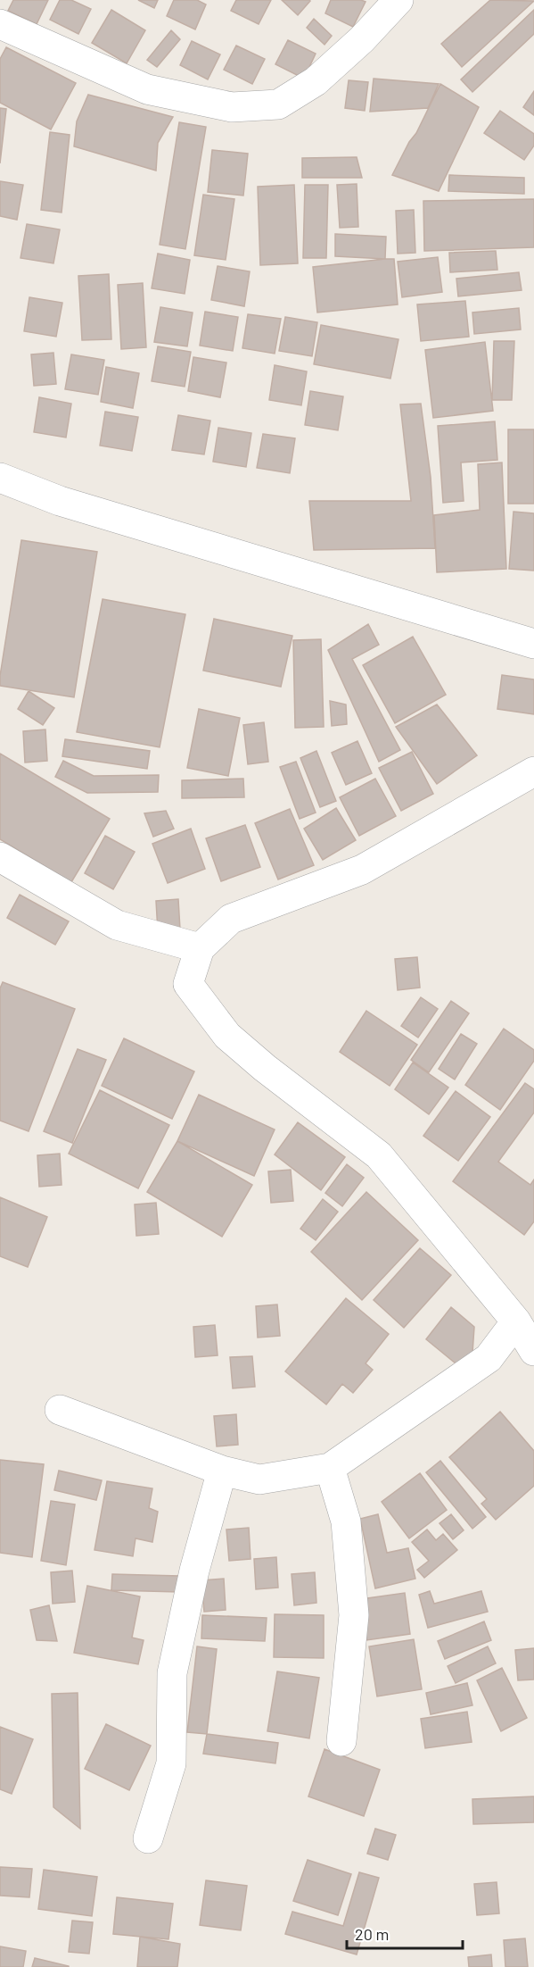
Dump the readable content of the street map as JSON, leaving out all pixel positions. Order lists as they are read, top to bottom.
{
  "scale_bar": "20 m"
}
